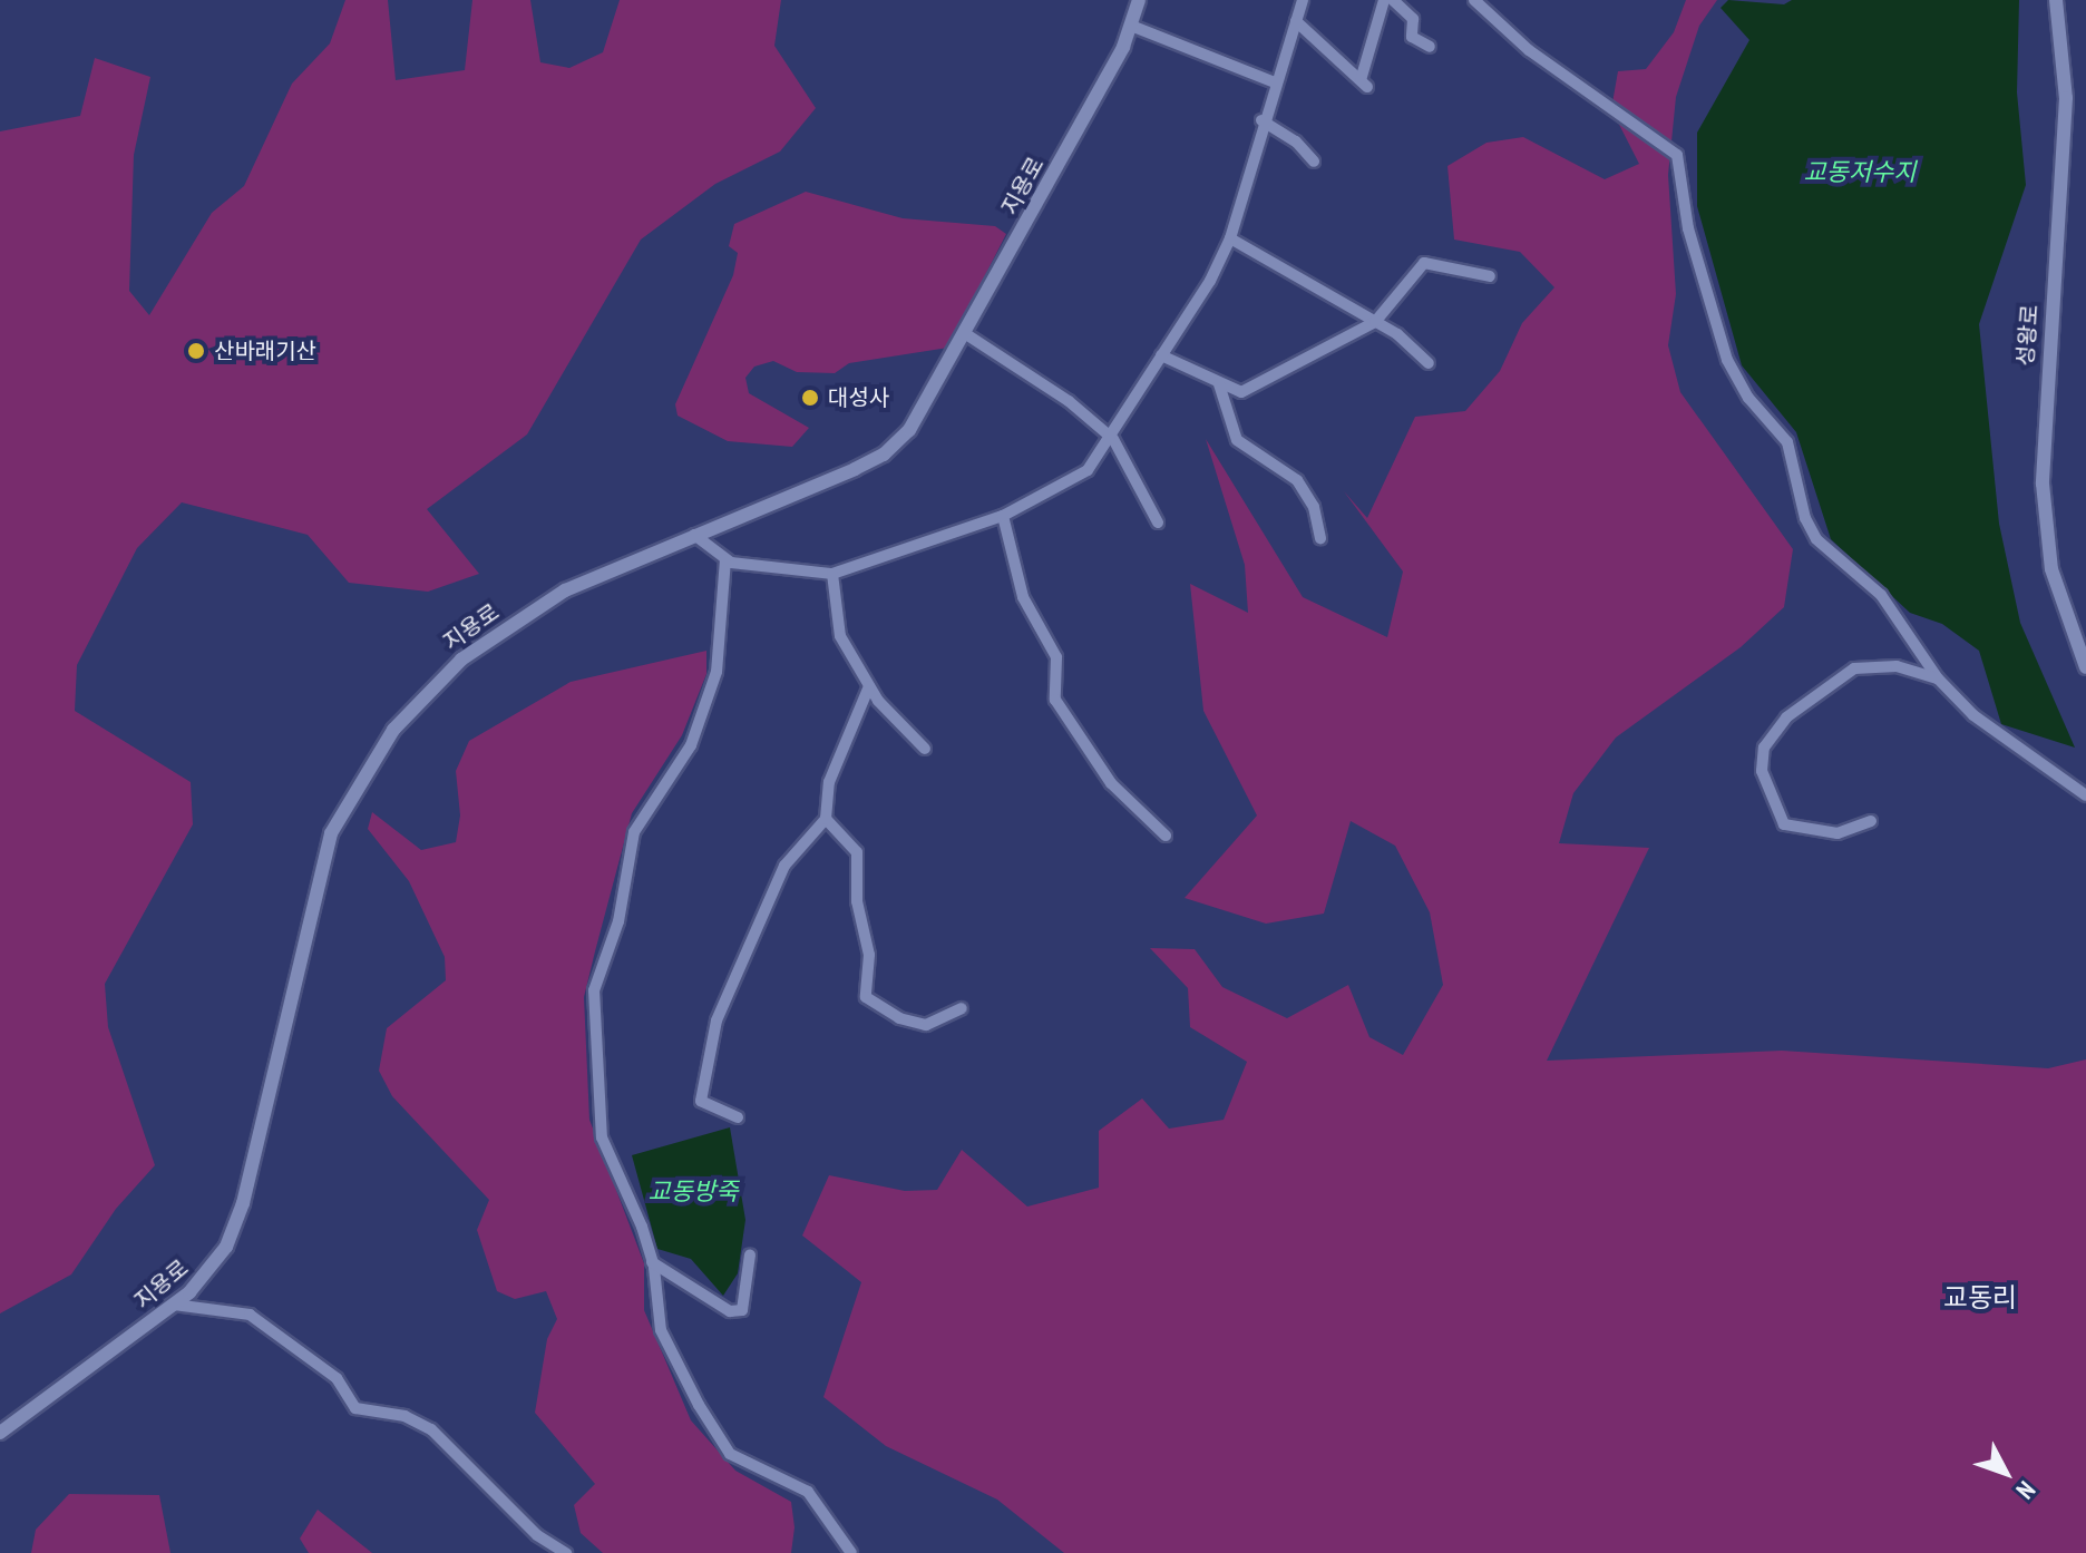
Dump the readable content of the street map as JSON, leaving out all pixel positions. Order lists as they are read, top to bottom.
{
  "streets": {
    "street": ["지용로", "성왕로"]
  },
  "districts": ["교동리"],
  "water": ["교동저수지", "교동방죽"],
  "places": ["산바래기산", "대성사"],
  "north": "bottom right"
}
